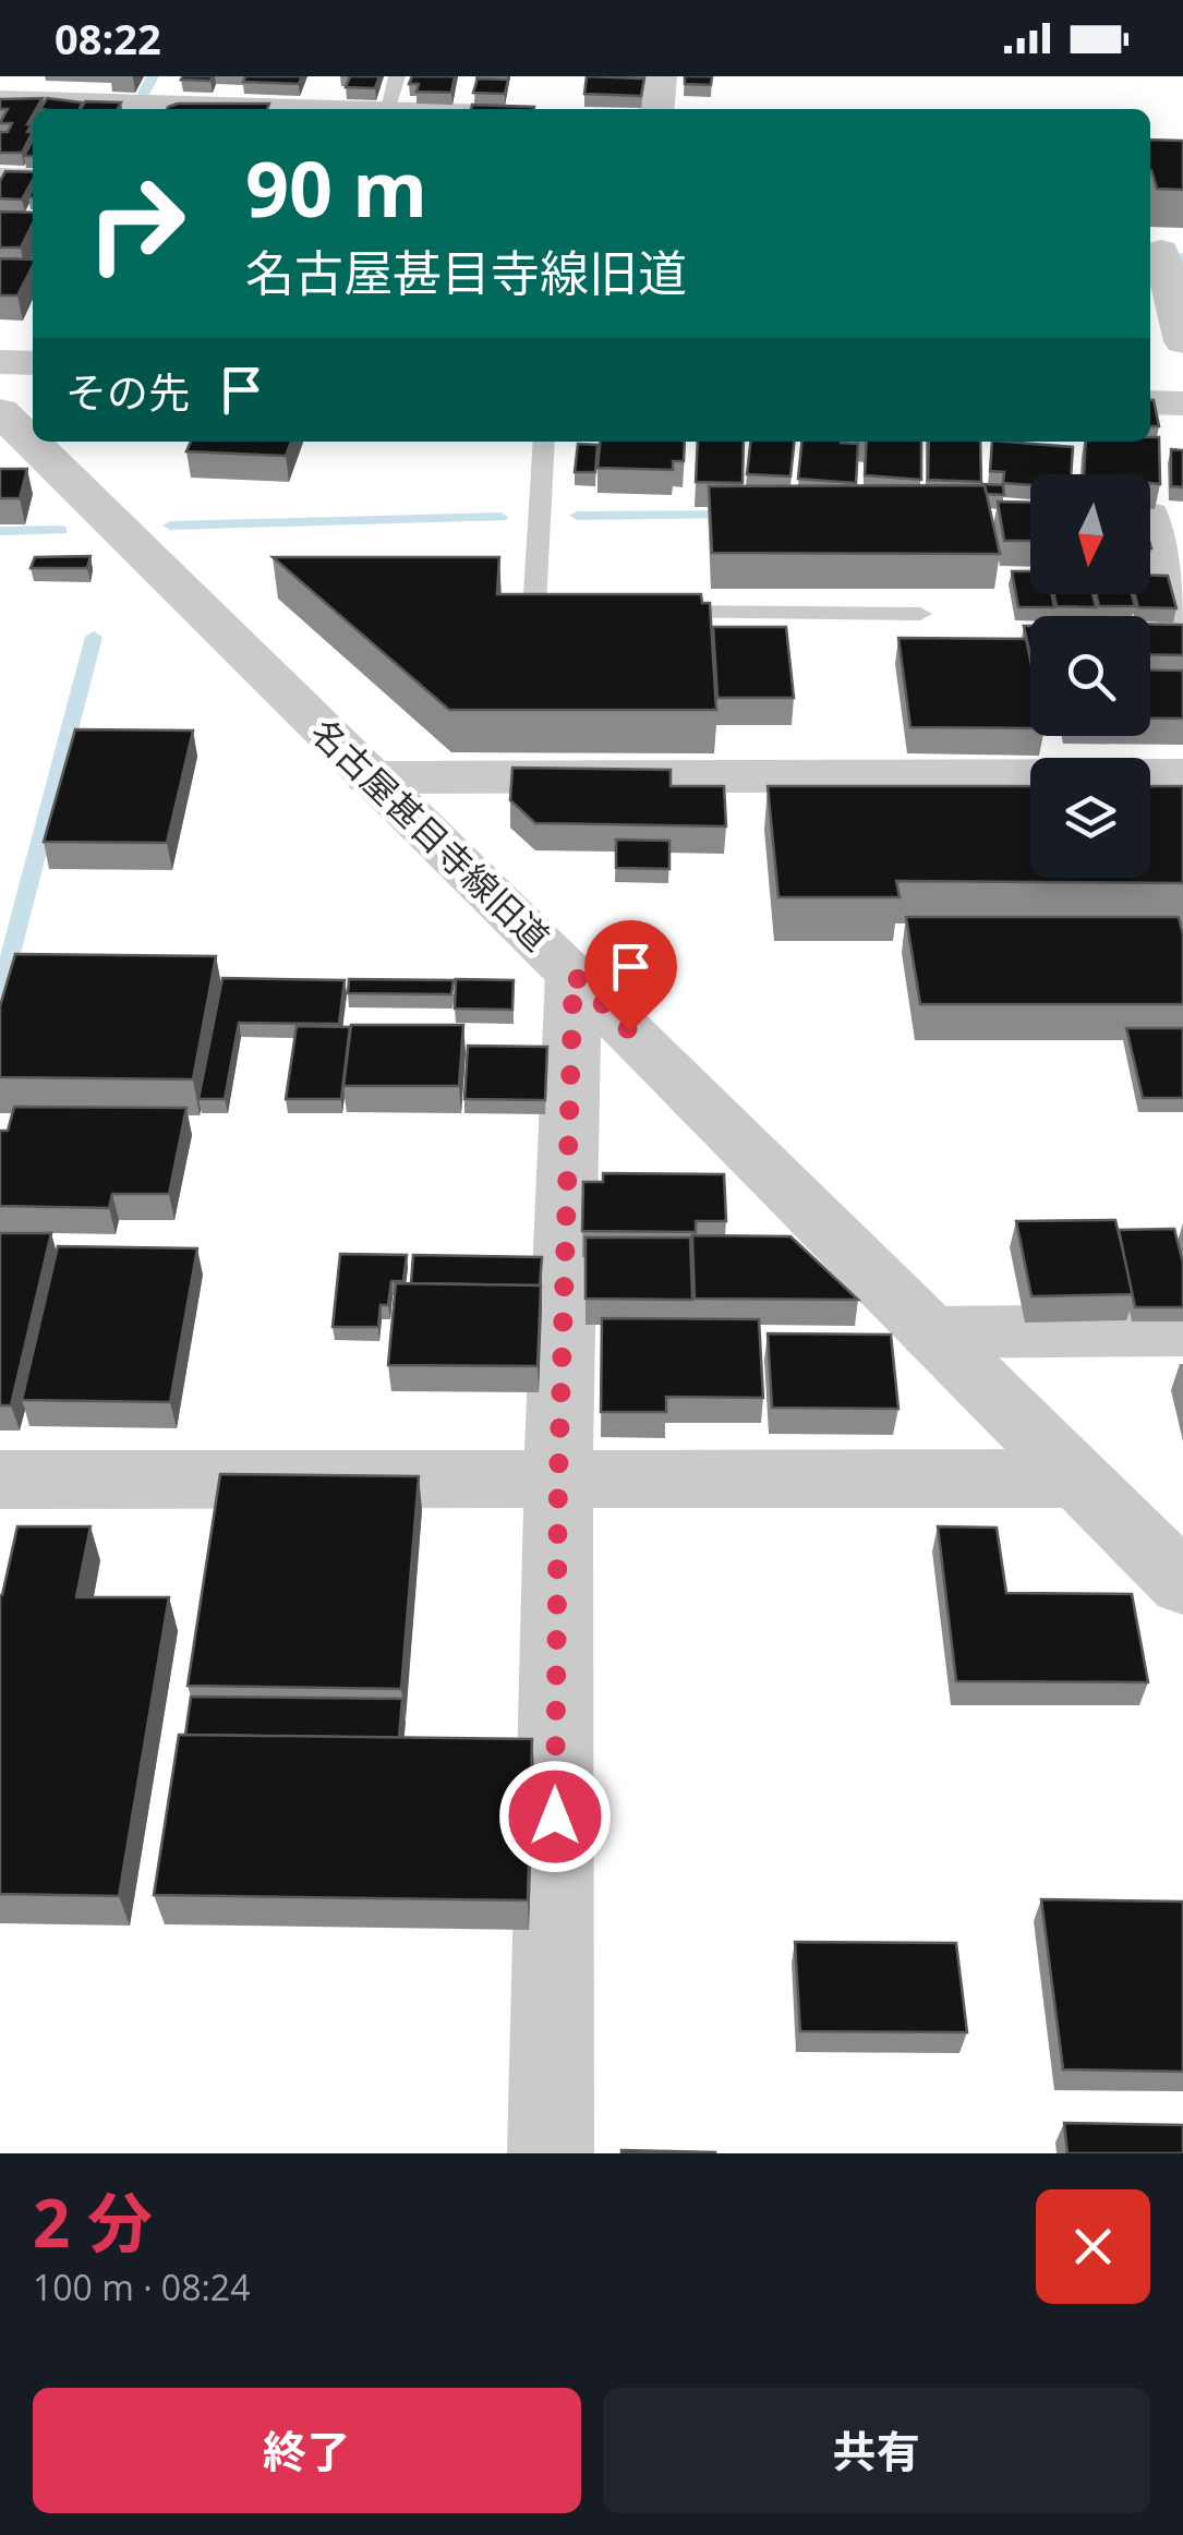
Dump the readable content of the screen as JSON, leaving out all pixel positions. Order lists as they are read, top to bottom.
{
  "streets": {
    "street": ["名古屋甚目寺線旧道"]
  },
  "north": "bottom",
  "page": {
    "status": "08:22",
    "turn": ["90 m", "名古屋甚目寺線旧道"],
    "then": "その先",
    "heading": ["2 分", "100 m · 08:24"],
    "buttons": ["終了", "共有"]
  }
}
